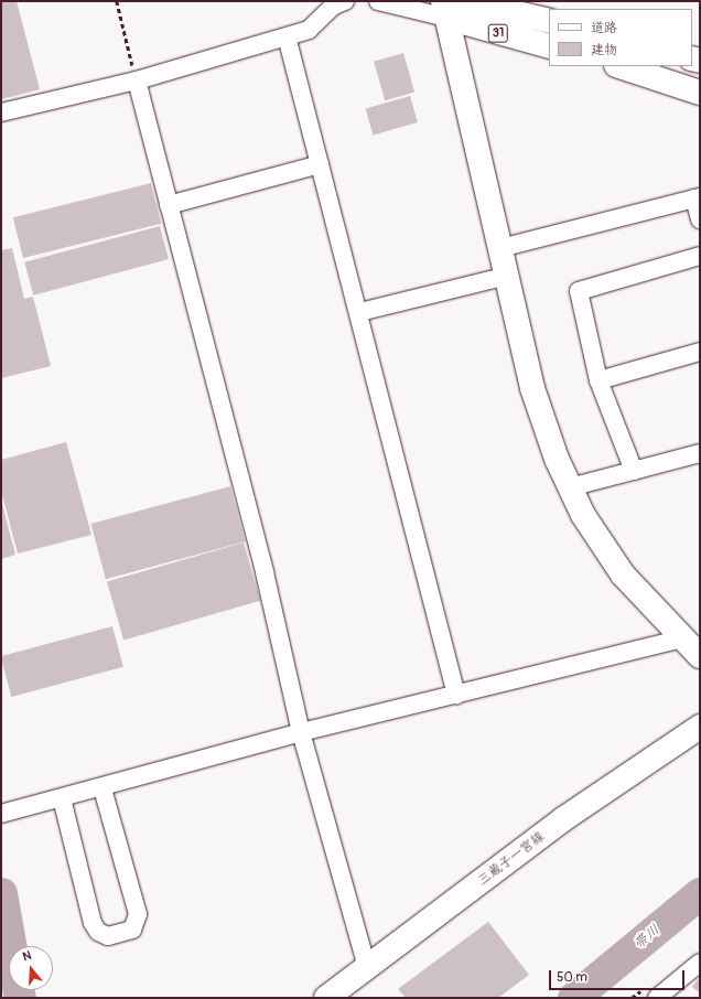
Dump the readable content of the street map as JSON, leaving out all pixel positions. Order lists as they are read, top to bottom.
{
  "streets": {
    "main road": ["31", "三蔵子一宮線"]
  },
  "water": ["帯川"],
  "legend": ["道路", "建物"],
  "scale_bar": "50 m",
  "north": "top"
}
